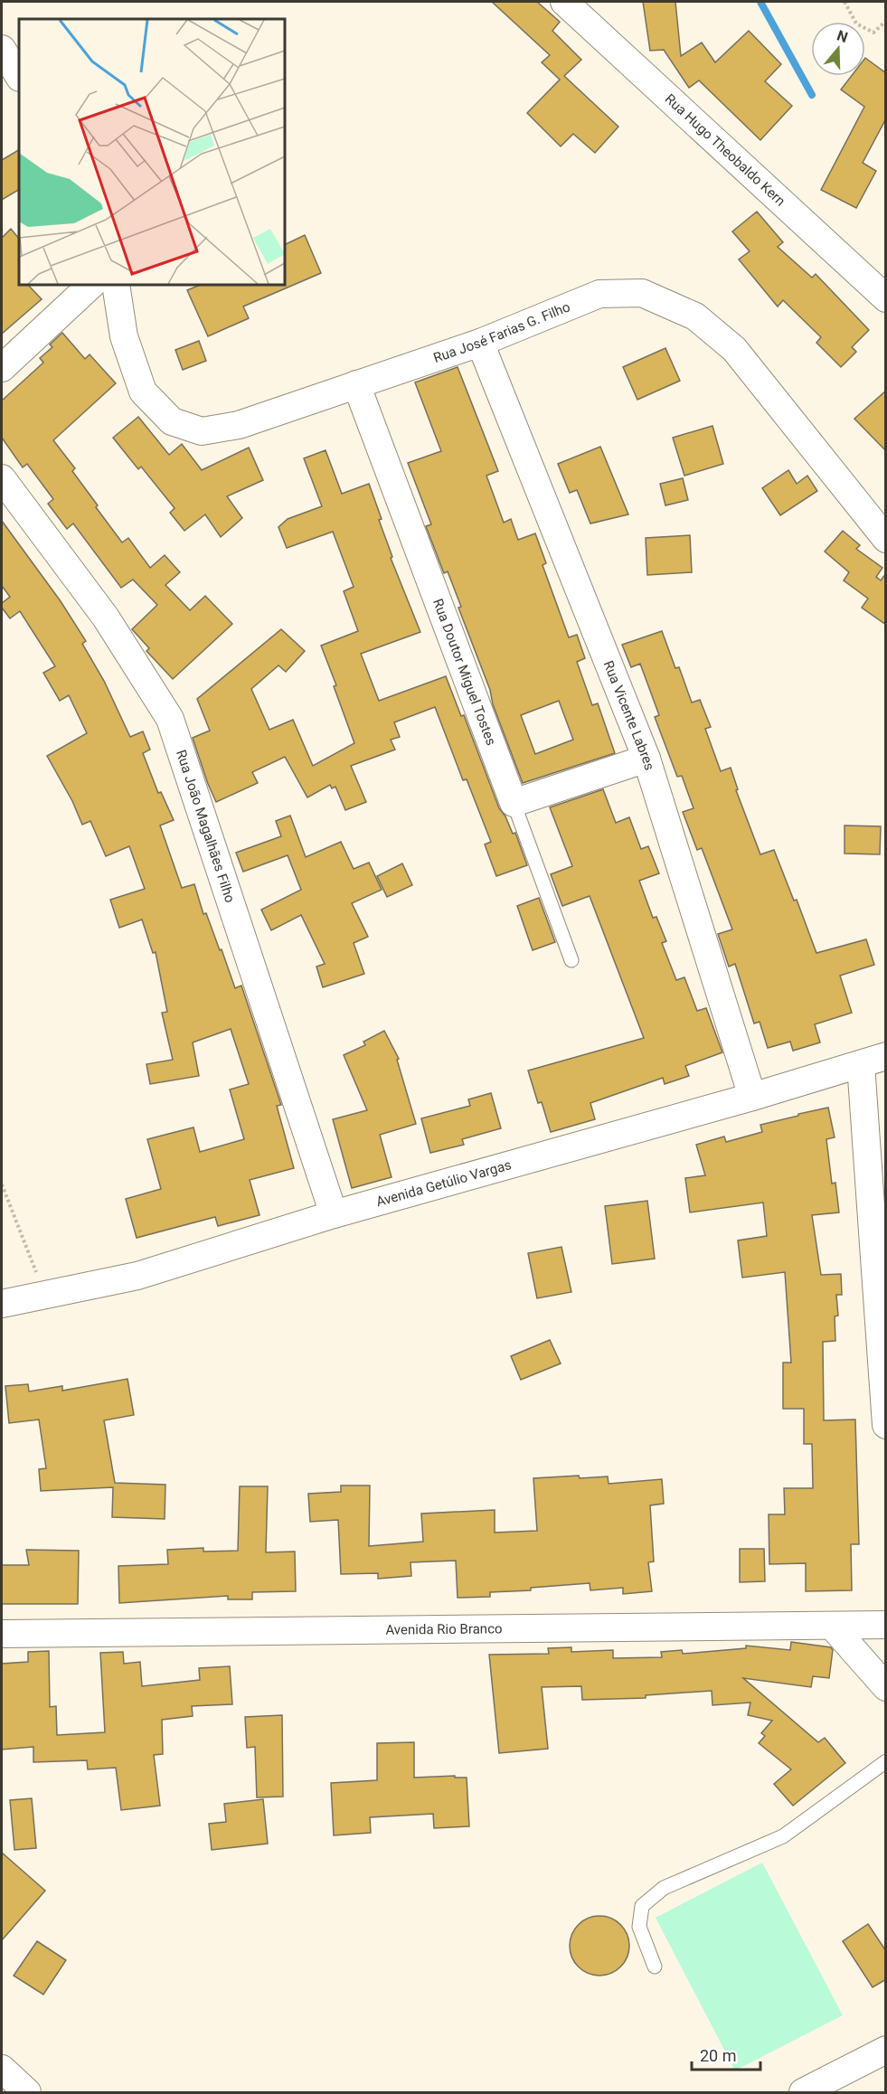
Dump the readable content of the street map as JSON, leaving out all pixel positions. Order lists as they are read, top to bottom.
{
  "streets": {
    "street": [
      "Rua Hugo Theobaldo Kern",
      "Rua José Farias G. Filho",
      "Rua Doutor Miguel Tostes",
      "Rua Vicente Labres",
      "Rua João Magalhães Filho",
      "Avenida Getúlio Vargas",
      "Avenida Rio Branco"
    ]
  },
  "crossings": [
    ["Rua José Farias G. Filho", "Rua Doutor Miguel Tostes"],
    ["Rua José Farias G. Filho", "Rua Vicente Labres"],
    ["Rua Vicente Labres", "Avenida Getúlio Vargas"],
    ["Rua João Magalhães Filho", "Avenida Getúlio Vargas"]
  ],
  "scale_bar": "20 m",
  "north": "top"
}
